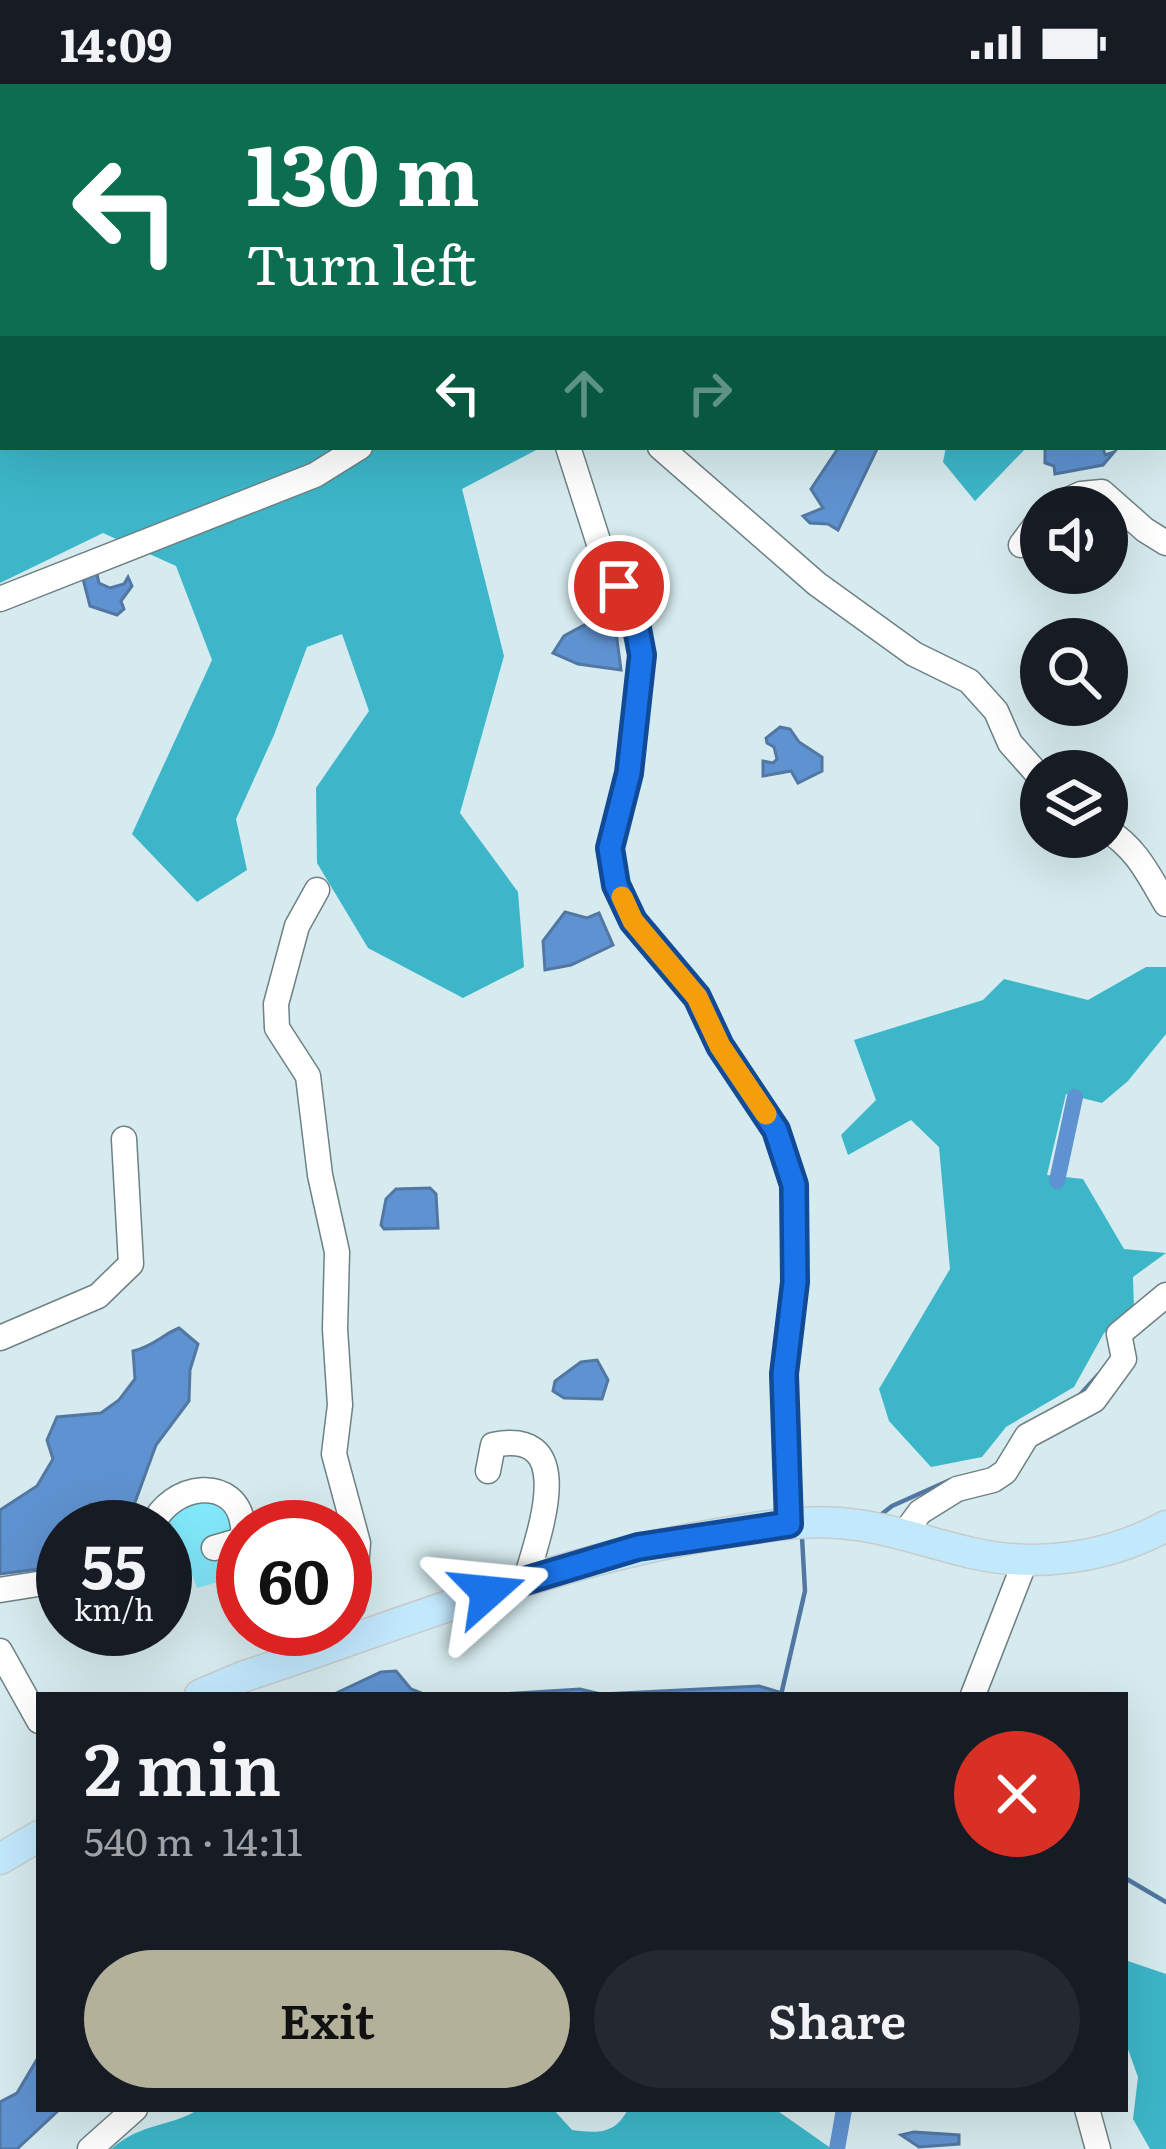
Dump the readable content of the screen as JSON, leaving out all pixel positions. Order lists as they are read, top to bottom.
{
  "page": {
    "status": "14:09",
    "turn": ["130 m", "Turn left"],
    "speed": "55 km/h",
    "limit": "60",
    "heading": ["2 min", "540 m · 14:11"],
    "buttons": ["Exit", "Share"]
  }
}
